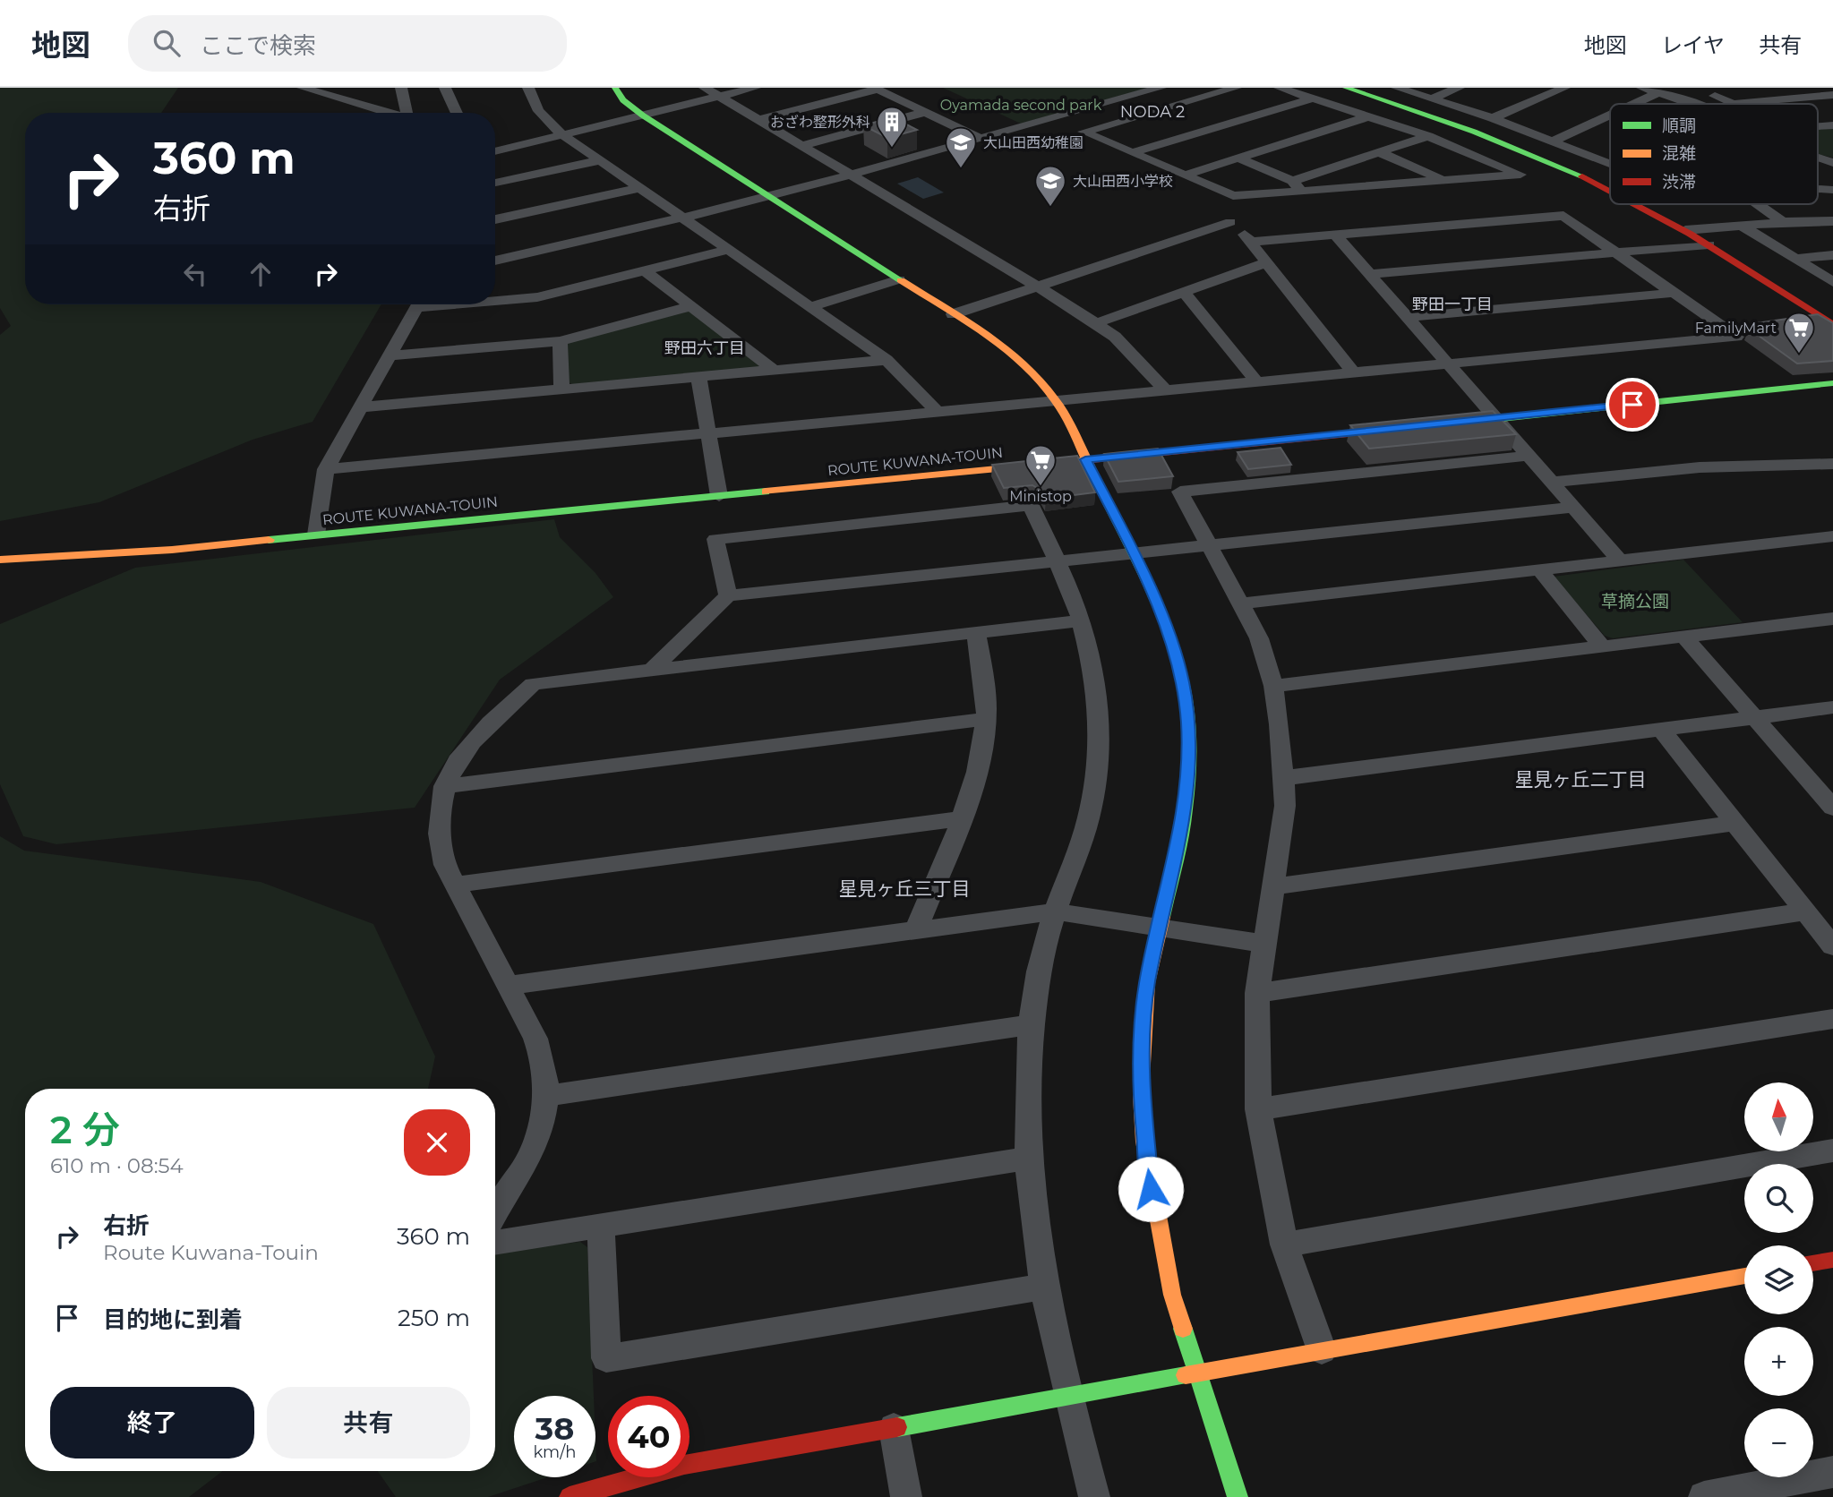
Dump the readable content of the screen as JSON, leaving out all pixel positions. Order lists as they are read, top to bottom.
{
  "streets": {
    "street": ["ROUTE KUWANA-TOUIN"]
  },
  "districts": [
    "NODA 2",
    "野田一丁目",
    "野田六丁目",
    "星見ヶ丘二丁目",
    "星見ヶ丘三丁目"
  ],
  "parks": ["Oyamada second park", "草摘公園"],
  "places": {
    "building": ["おざわ整形外科"],
    "school or university": ["大山田西幼稚園", "大山田西小学校"],
    "supermarket": ["FamilyMart", "Ministop"]
  },
  "legend": ["順調", "混雑", "渋滞"],
  "north": "top",
  "page": {
    "header": "地図",
    "search": "ここで検索",
    "nav": ["地図", "レイヤ", "共有"],
    "turn": ["360 m", "右折"],
    "map_buttons": ["+", "−"],
    "heading": ["2 分", "610 m · 08:54"],
    "list": [
      {
        "name": "右折",
        "note": "Route Kuwana-Touin",
        "value": "360 m"
      },
      {
        "name": "目的地に到着",
        "value": "250 m"
      }
    ],
    "buttons": ["終了", "共有"],
    "speed": "38 km/h",
    "limit": "40"
  }
}
